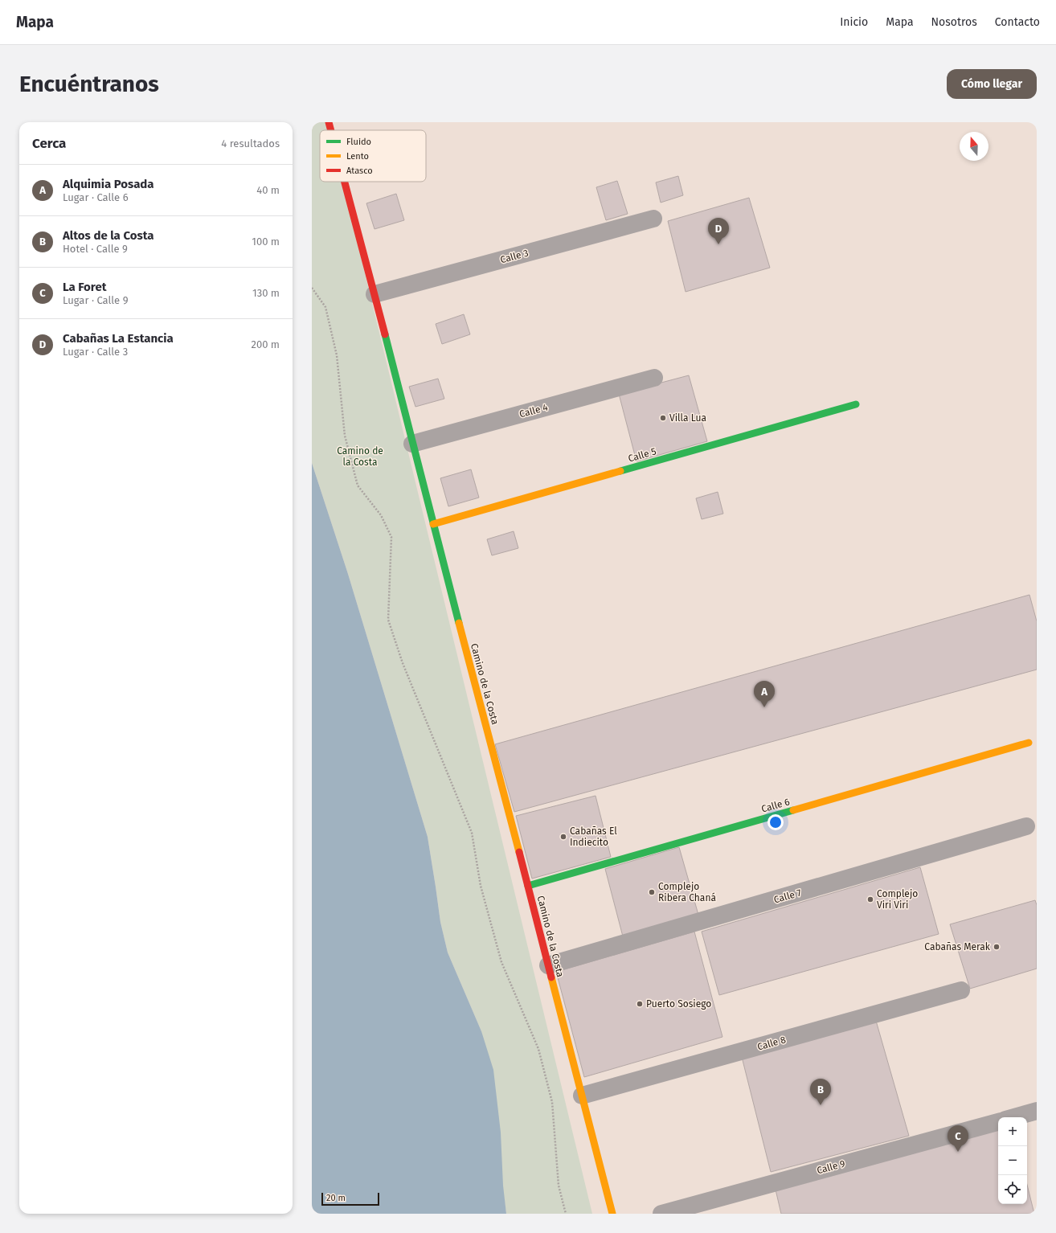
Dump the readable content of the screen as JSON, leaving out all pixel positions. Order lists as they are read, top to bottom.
{
  "streets": {
    "street": [
      "Calle 3",
      "Calle 4",
      "Calle 5",
      "Camino de la Costa",
      "Calle 6",
      "Calle 7",
      "Calle 8",
      "Calle 9"
    ]
  },
  "crossings": [
    ["Calle 3", "Camino de la Costa"],
    ["Calle 4", "Camino de la Costa"],
    ["Calle 5", "Camino de la Costa"],
    ["Camino de la Costa", "Calle 6"],
    ["Camino de la Costa", "Calle 7"],
    ["Camino de la Costa", "Calle 8"]
  ],
  "parks": ["Camino de la Costa"],
  "places": [
    "Villa Lua",
    "Cabañas El Indiecito",
    "Complejo Ribera Chaná",
    "Complejo Viri Viri",
    "Cabañas Merak",
    "Puerto Sosiego"
  ],
  "legend": ["Fluido", "Lento", "Atasco"],
  "scale_bar": "20 m",
  "north": "top",
  "page": {
    "header": "Mapa",
    "nav": [
      "Inicio",
      "Mapa",
      "Nosotros",
      "Contacto"
    ],
    "buttons": "Cómo llegar",
    "title": "Encuéntranos",
    "heading": ["Cerca", "4 resultados"],
    "list": [
      {
        "mark": "A",
        "name": "Alquimia Posada",
        "note": "Lugar · Calle 6",
        "value": "40 m"
      },
      {
        "mark": "B",
        "name": "Altos de la Costa",
        "note": "Hotel · Calle 9",
        "value": "100 m"
      },
      {
        "mark": "C",
        "name": "La Foret",
        "note": "Lugar · Calle 9",
        "value": "130 m"
      },
      {
        "mark": "D",
        "name": "Cabañas La Estancia",
        "note": "Lugar · Calle 3",
        "value": "200 m"
      }
    ],
    "pins": [
      "D",
      "A",
      "B",
      "C"
    ],
    "map_buttons": ["+", "−"],
    "scale": "20 m"
  }
}
